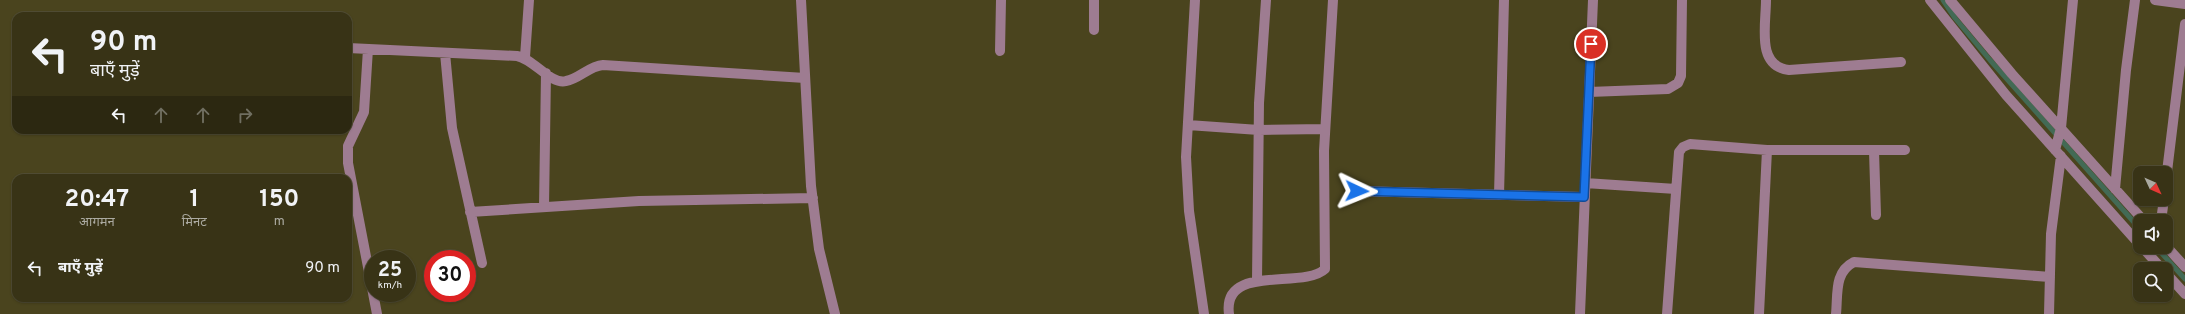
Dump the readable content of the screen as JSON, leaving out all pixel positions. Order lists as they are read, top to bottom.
{
  "north": "bottom right",
  "page": {
    "turn": ["90 m", "बाएँ मुड़ें"],
    "eta": [
      "20:47",
      "आगमन",
      "1",
      "मिनट",
      "150",
      "m"
    ],
    "list": [
      {
        "name": "बाएँ मुड़ें",
        "value": "90 m"
      }
    ],
    "speed": "25 km/h",
    "limit": "30"
  }
}
